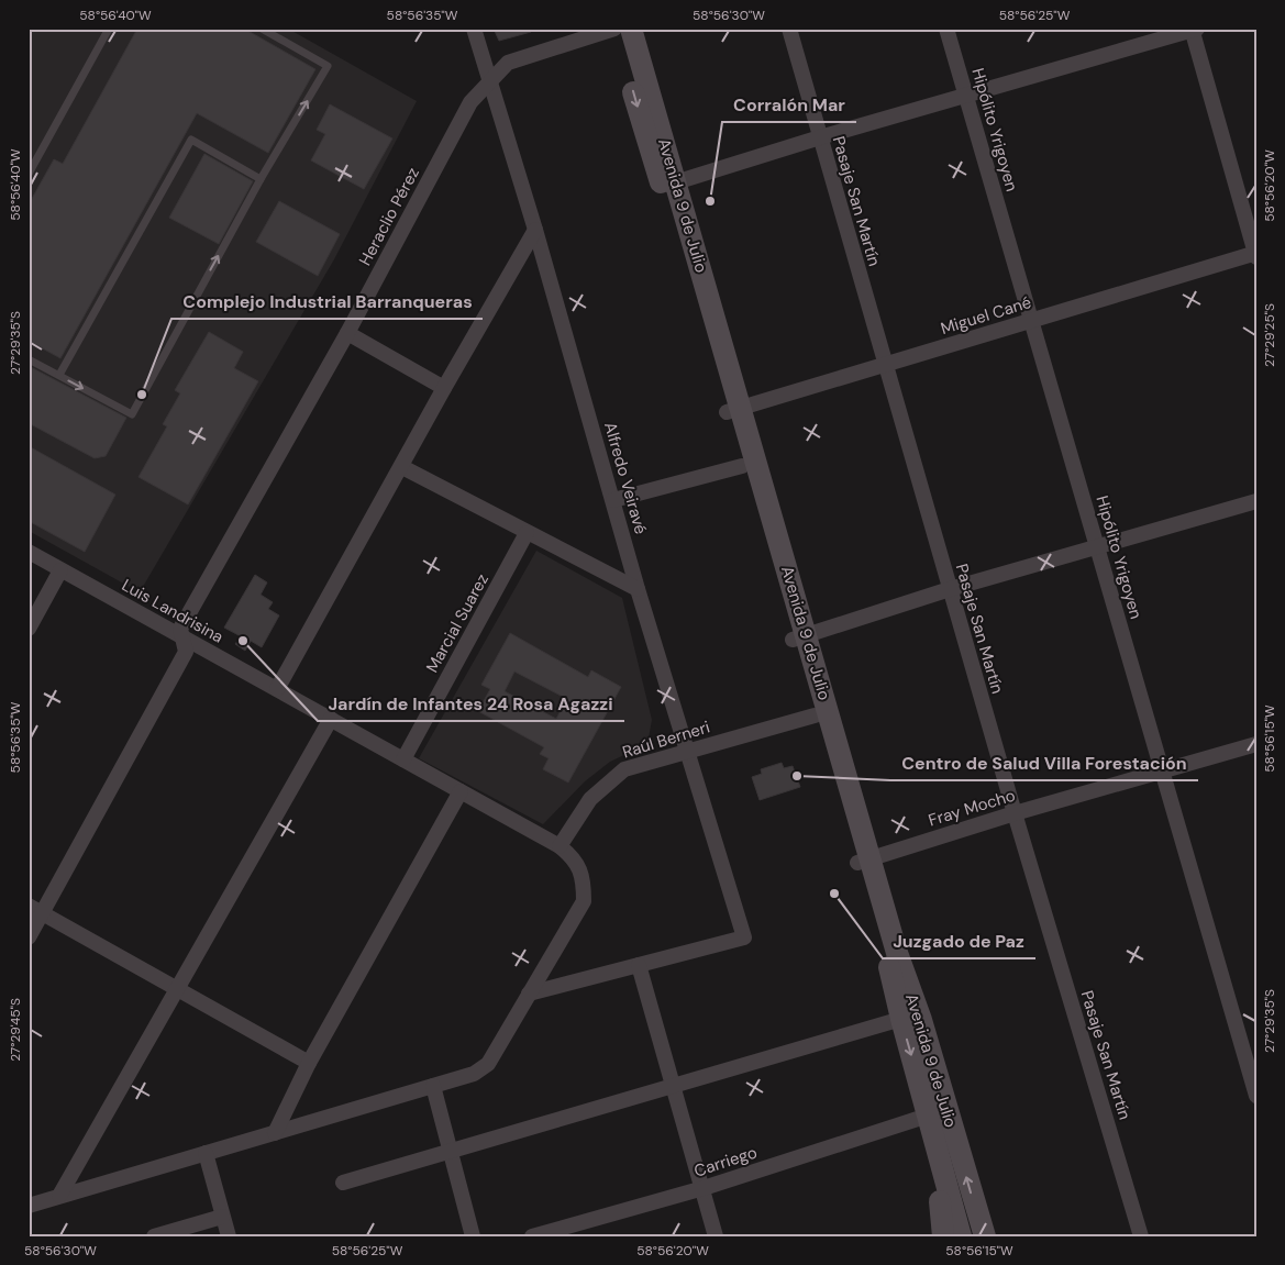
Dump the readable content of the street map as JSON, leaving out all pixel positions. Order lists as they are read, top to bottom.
{
  "streets": {
    "main road": ["Avenida 9 de Julio"],
    "street": [
      "Hipólito Yrigoyen",
      "Pasaje San Martín",
      "Heraclio Pérez",
      "Miguel Cané",
      "Alfredo Veiravé",
      "Luis Landrisina",
      "Marcial Suarez",
      "Raúl Berneri",
      "Fray Mocho",
      "Carriego"
    ]
  },
  "crossings": [
    ["Hipólito Yrigoyen", "Miguel Cané"],
    ["Hipólito Yrigoyen", "Fray Mocho"],
    ["Pasaje San Martín", "Miguel Cané"],
    ["Pasaje San Martín", "Fray Mocho"],
    ["Avenida 9 de Julio", "Heraclio Pérez"],
    ["Avenida 9 de Julio", "Miguel Cané"],
    ["Avenida 9 de Julio", "Raúl Berneri"],
    ["Avenida 9 de Julio", "Fray Mocho"],
    ["Avenida 9 de Julio", "Carriego"],
    ["Heraclio Pérez", "Alfredo Veiravé"],
    ["Heraclio Pérez", "Luis Landrisina"],
    ["Alfredo Veiravé", "Raúl Berneri"],
    ["Luis Landrisina", "Marcial Suarez"],
    ["Luis Landrisina", "Raúl Berneri"]
  ],
  "places": [
    "Corralón Mar",
    "Complejo Industrial Barranqueras",
    "Jardín de Infantes 24 Rosa Agazzi",
    "Centro de Salud Villa Forestación",
    "Juzgado de Paz"
  ],
  "coordinates": [
    "58°56'40\"W",
    "58°56'35\"W",
    "58°56'30\"W",
    "58°56'25\"W",
    "58°56'20\"W",
    "27°29'25\"S",
    "27°29'35\"S",
    "58°56'15\"W",
    "27°29'45\"S"
  ]
}
